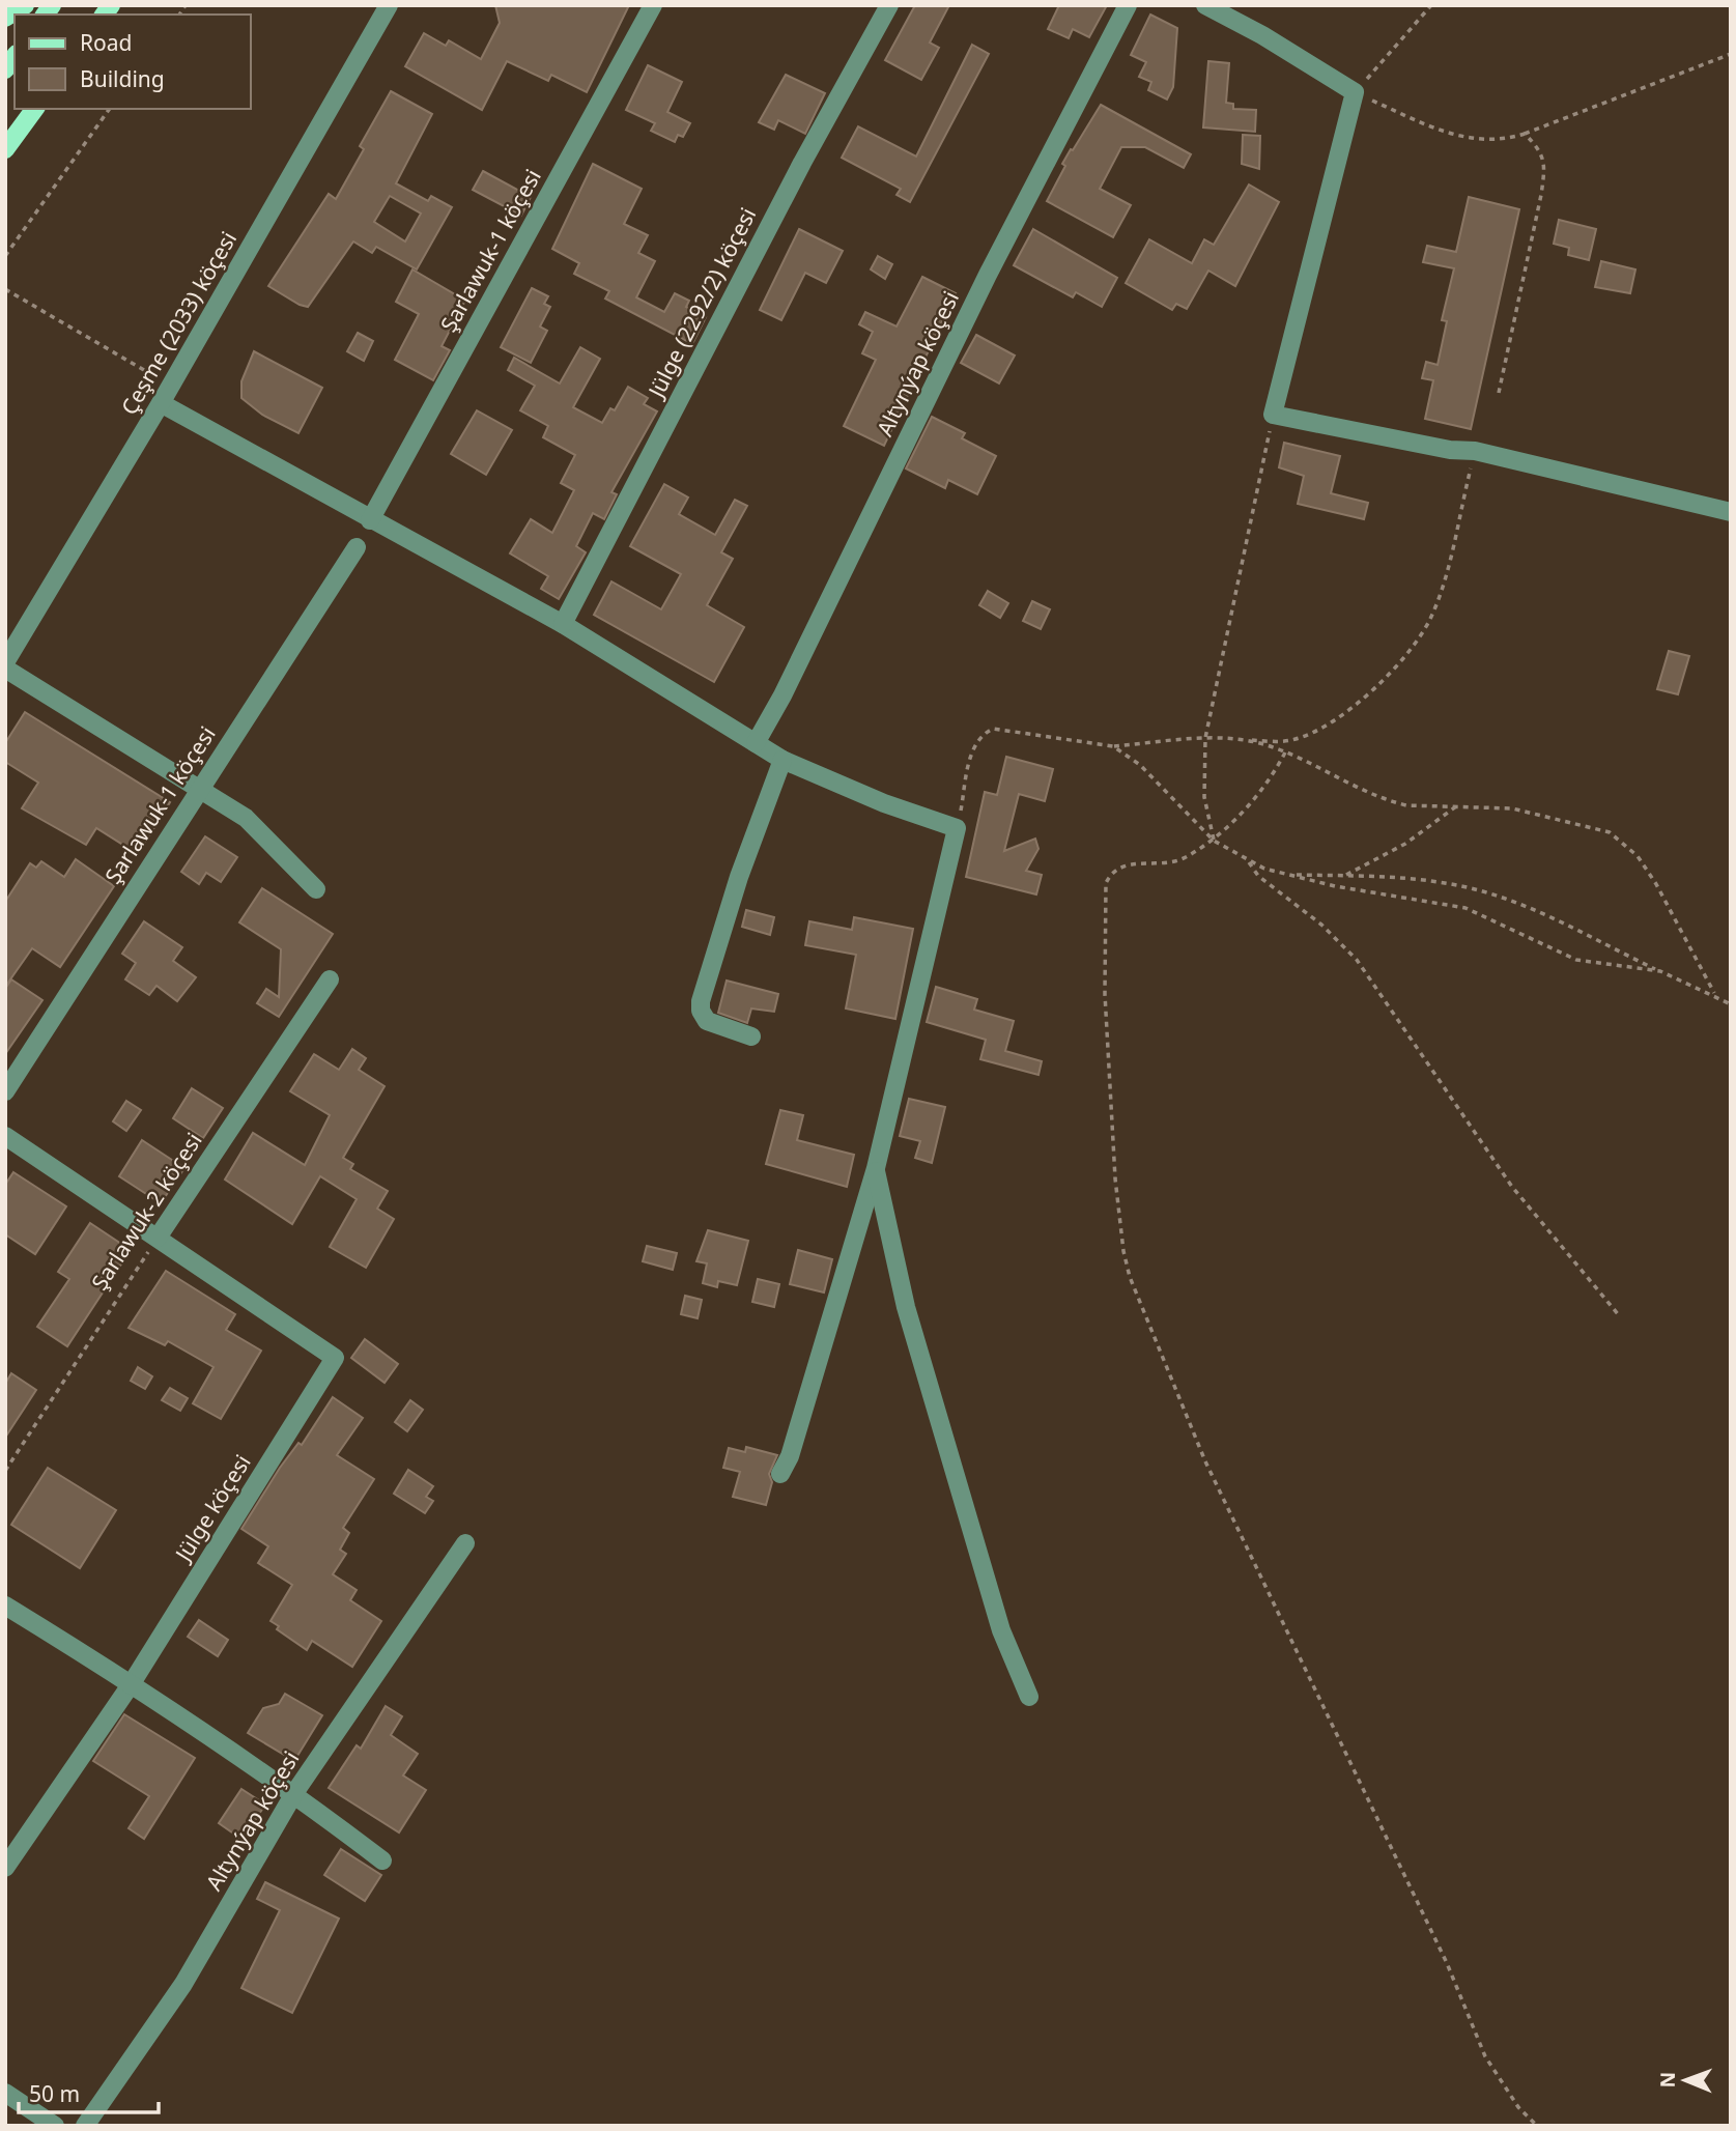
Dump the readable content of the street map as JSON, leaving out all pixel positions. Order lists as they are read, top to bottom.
{
  "streets": {
    "street": [
      "Şarlawuk-1 köçesi",
      "Jülge (2292/2) köçesi",
      "Çeşme (2033) köçesi",
      "Altynýap köçesi",
      "Şarlawuk-2 köçesi",
      "Jülge köçesi"
    ]
  },
  "crossings": [
    ["Şarlawuk-2 köçesi", "Jülge köçesi"]
  ],
  "legend": ["Road", "Building"],
  "scale_bar": "50 m",
  "north": "left"
}
